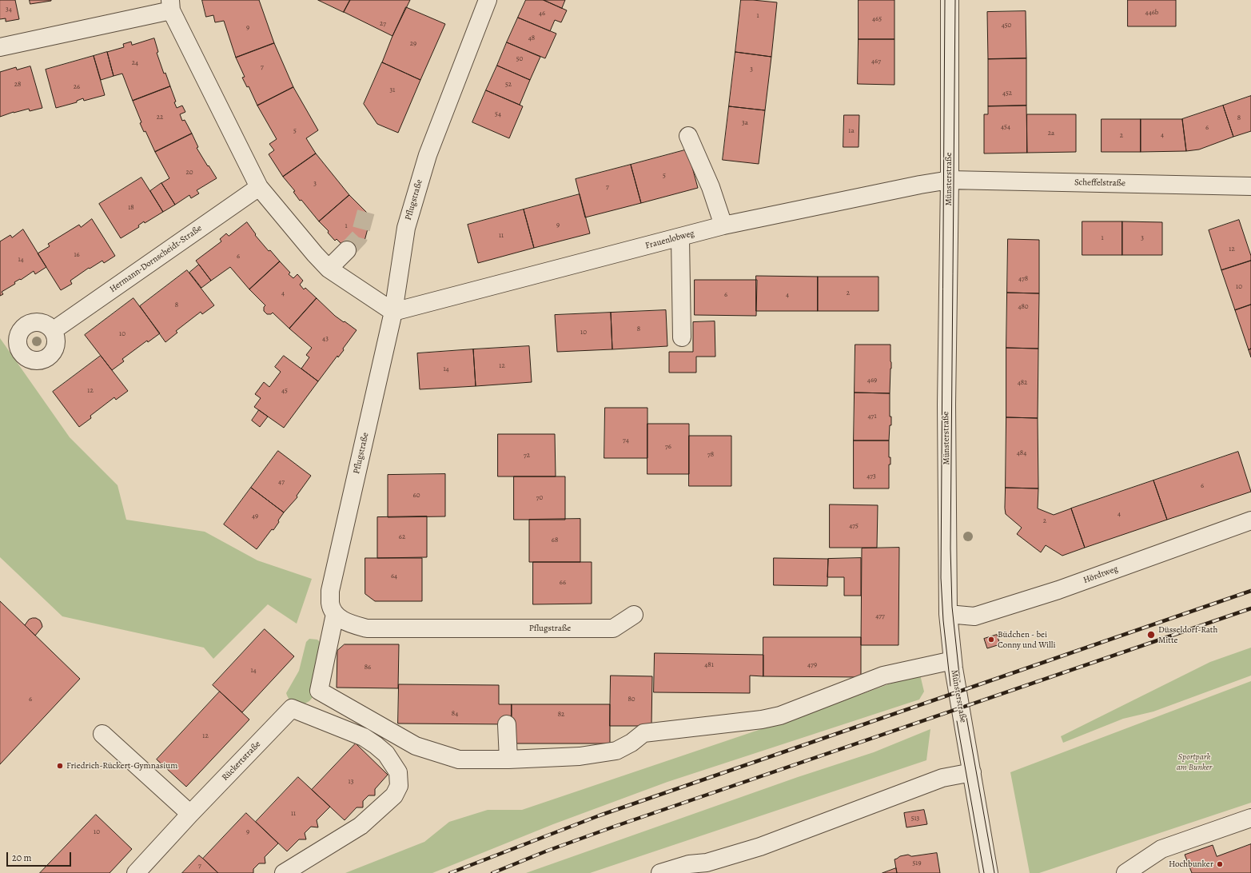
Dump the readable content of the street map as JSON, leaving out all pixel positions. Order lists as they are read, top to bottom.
{
  "streets": {
    "street": [
      "Münsterstraße",
      "Scheffelstraße",
      "Pflugstraße",
      "Frauenlobweg",
      "Hermann-Dornscheidt-Straße",
      "Hördtweg",
      "Rückertstraße"
    ]
  },
  "crossings": [
    ["Münsterstraße", "Scheffelstraße"],
    ["Münsterstraße", "Frauenlobweg"],
    ["Münsterstraße", "Hördtweg"],
    ["Scheffelstraße", "Frauenlobweg"],
    ["Pflugstraße", "Frauenlobweg"]
  ],
  "parks": ["Sportpark am Bunker"],
  "places": [
    "Düsseldorf-Rath Mitte",
    "Büdchen - bei Conny und Willi",
    "Friedrich-Rückert-Gymnasium",
    "Hochbunker"
  ],
  "house_numbers": [
    "34",
    "446b",
    "46",
    "1",
    "465",
    "27",
    "450",
    "9",
    "48",
    "29",
    "50",
    "467",
    "24",
    "7",
    "3",
    "28",
    "52",
    "26",
    "31",
    "452",
    "54",
    "22",
    "8",
    "3a",
    "454",
    "6",
    "5",
    "1a",
    "2a",
    "4",
    "2",
    "20",
    "5",
    "3",
    "7",
    "18",
    "9",
    "1",
    "11",
    "1",
    "3",
    "12",
    "16",
    "6",
    "14",
    "478",
    "10",
    "4",
    "2",
    "6",
    "4",
    "8",
    "480",
    "8",
    "10",
    "10",
    "43",
    "12",
    "14",
    "469",
    "482",
    "12",
    "45",
    "471",
    "74",
    "76",
    "484",
    "78",
    "72",
    "473",
    "47",
    "6",
    "60",
    "70",
    "4",
    "49",
    "2",
    "475",
    "62",
    "68",
    "64",
    "66",
    "477",
    "481",
    "479",
    "86",
    "14",
    "6",
    "80",
    "84",
    "82",
    "12",
    "13",
    "11",
    "513",
    "10",
    "9",
    "519",
    "7"
  ],
  "scale_bar": "20 m"
}
